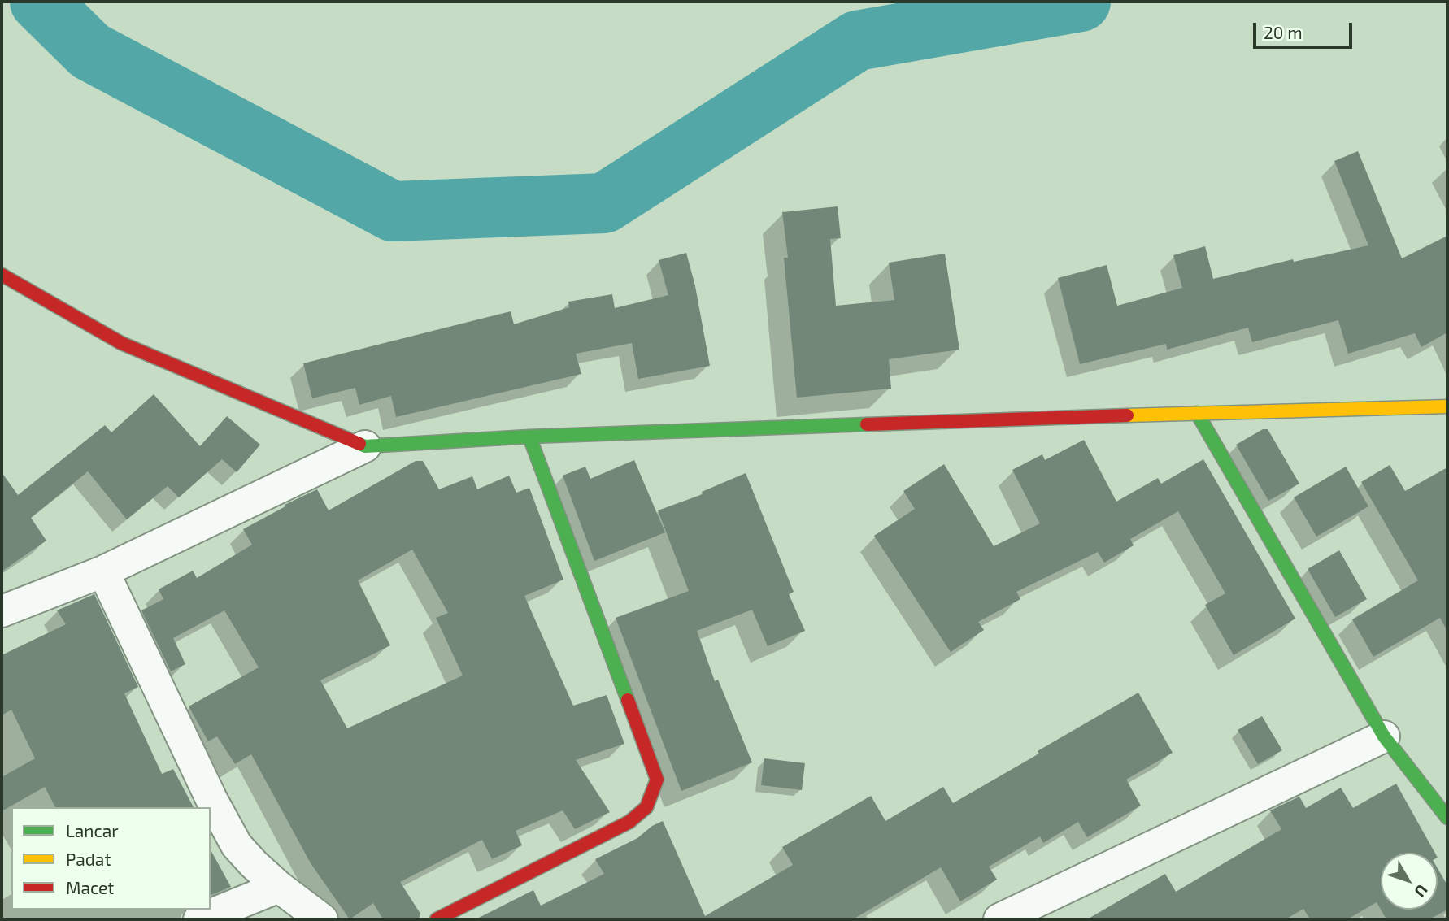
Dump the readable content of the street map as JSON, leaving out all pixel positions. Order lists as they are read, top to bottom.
{
  "legend": ["Lancar", "Padat", "Macet"],
  "scale_bar": "20 m",
  "north": "bottom right"
}
